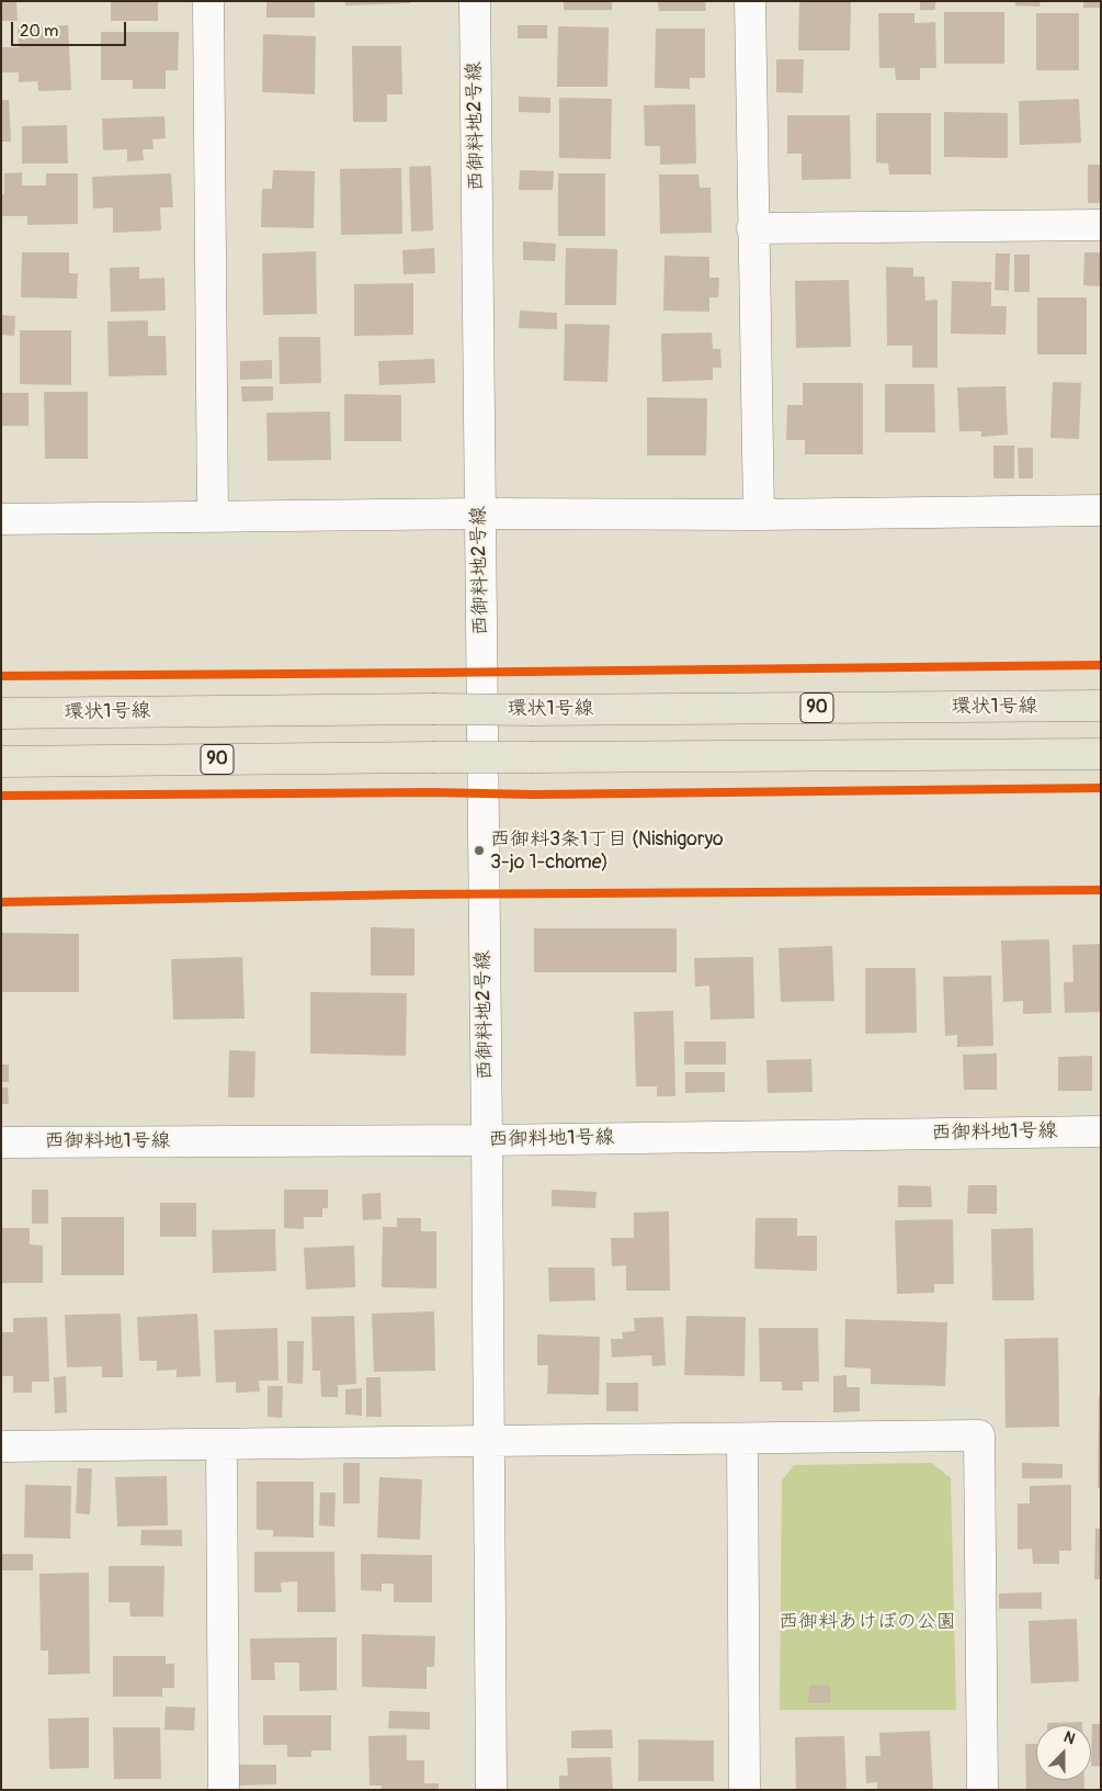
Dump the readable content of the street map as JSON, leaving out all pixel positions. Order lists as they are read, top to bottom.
{
  "streets": {
    "main road": ["環状1号線", "90"],
    "street": ["西御料地2号線", "西御料地1号線"]
  },
  "crossings": [
    ["西御料地2号線", "西御料地1号線"]
  ],
  "parks": ["西御料あけぼの公園"],
  "places": ["西御料3条1丁目 (Nishigoryo 3-jo 1-chome)"],
  "scale_bar": "20 m",
  "north": "top"
}
